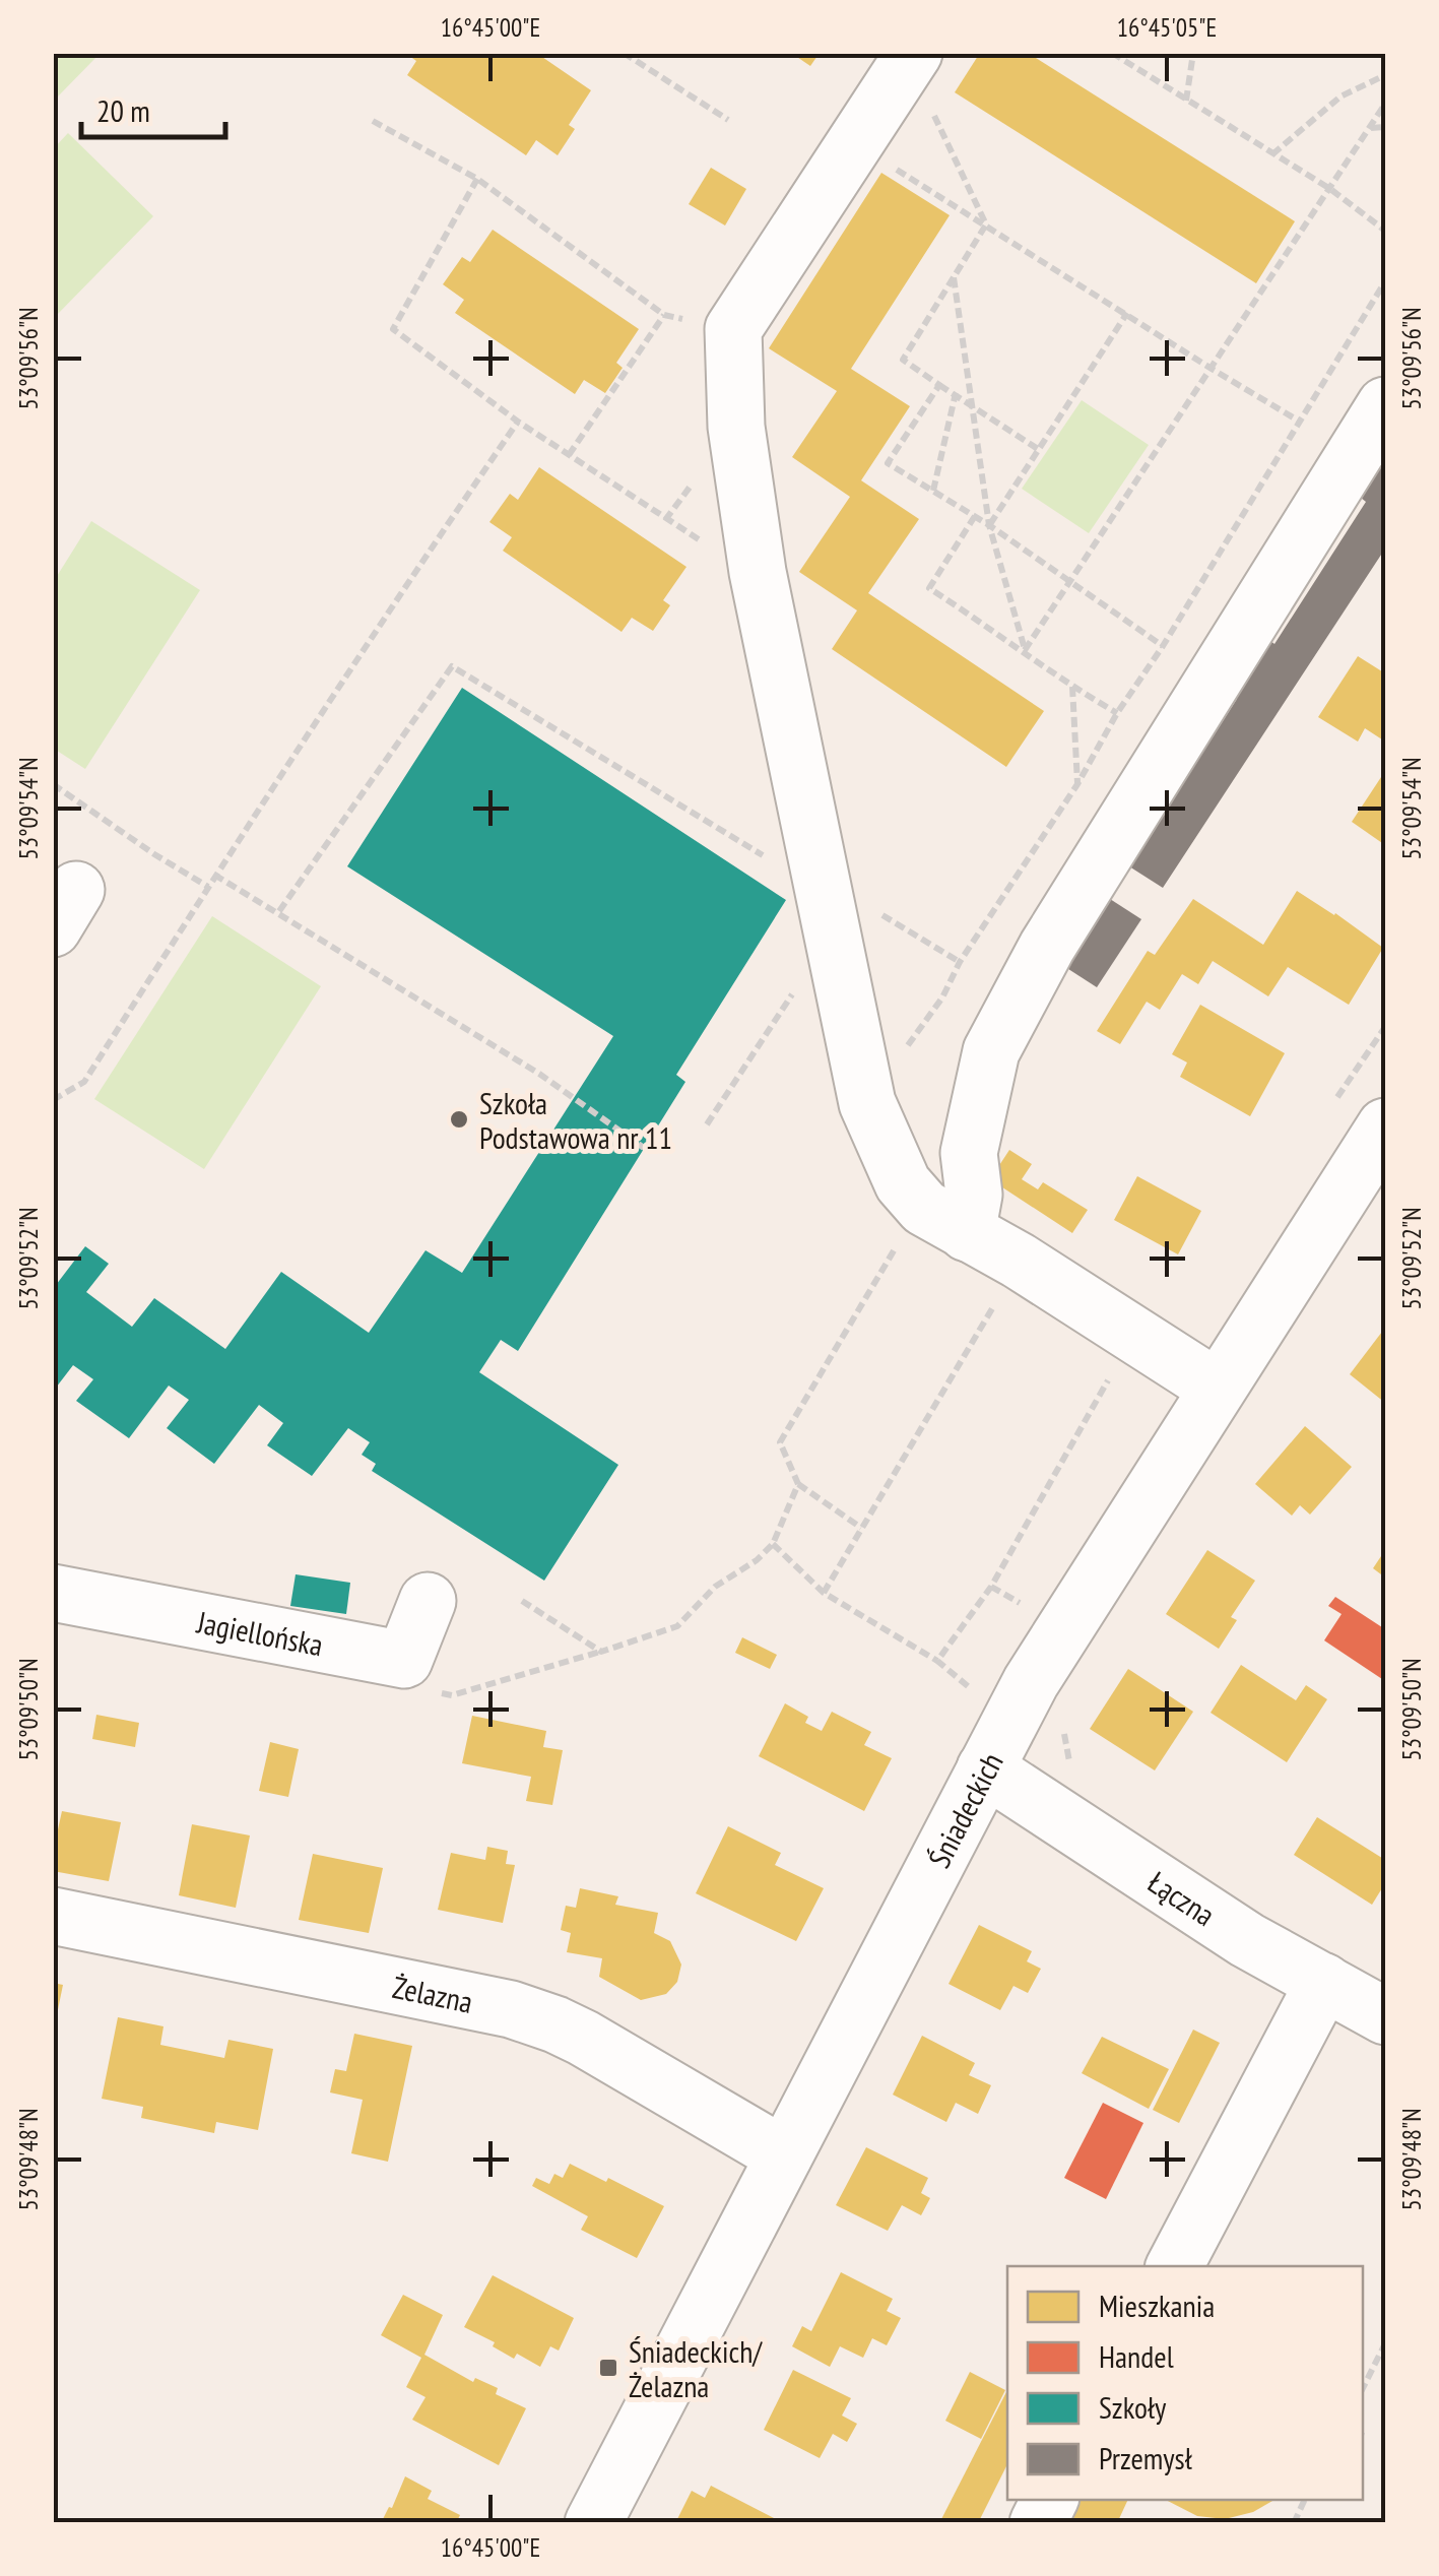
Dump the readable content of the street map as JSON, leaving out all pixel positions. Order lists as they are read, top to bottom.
{
  "streets": {
    "street": [
      "Jagiellońska",
      "Śniadeckich",
      "Łączna",
      "Żelazna"
    ]
  },
  "crossings": [
    ["Śniadeckich", "Łączna"],
    ["Śniadeckich", "Żelazna"]
  ],
  "places": {
    "other": ["Szkoła Podstawowa nr 11"],
    "transit": ["Śniadeckich/ Żelazna"]
  },
  "legend": [
    "Mieszkania",
    "Handel",
    "Szkoły",
    "Przemysł"
  ],
  "scale_bar": "20 m",
  "coordinates": [
    "16°45'00\"E",
    "16°45'05\"E",
    "53°09'56\"N",
    "53°09'54\"N",
    "53°09'52\"N",
    "53°09'50\"N",
    "53°09'48\"N"
  ]
}
